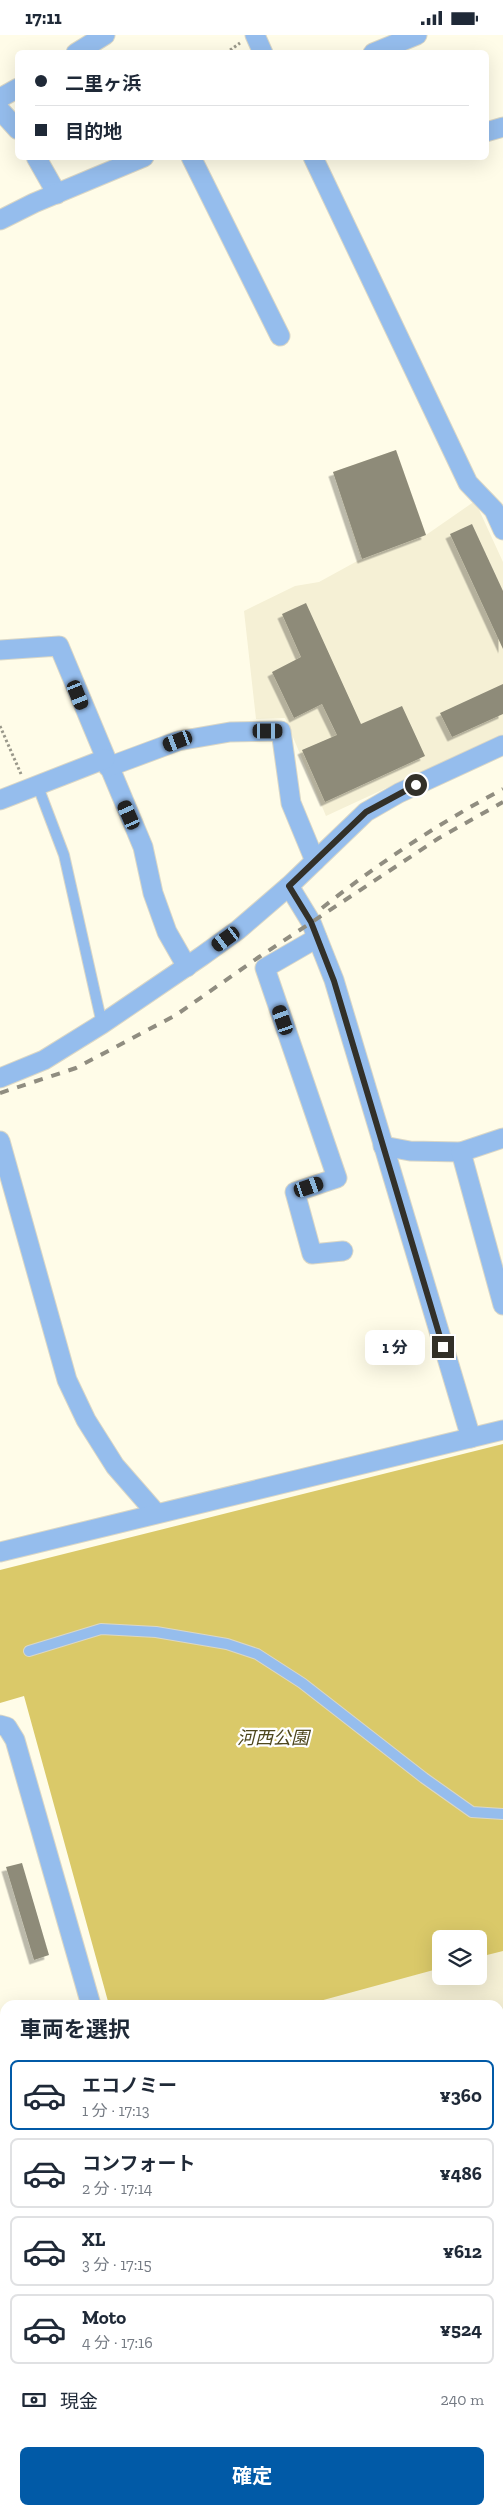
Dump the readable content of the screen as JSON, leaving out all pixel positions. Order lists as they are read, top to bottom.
{
  "parks": ["河西公園"],
  "page": {
    "status": "17:11",
    "banner": ["二里ヶ浜", "目的地"],
    "bubble": "1 分",
    "heading": "車両を選択",
    "list": [
      {
        "name": "エコノミー",
        "note": "1 分 · 17:13",
        "value": "¥360"
      },
      {
        "name": "コンフォート",
        "note": "2 分 · 17:14",
        "value": "¥486"
      },
      {
        "name": "XL",
        "note": "3 分 · 17:15",
        "value": "¥612"
      },
      {
        "name": "Moto",
        "note": "4 分 · 17:16",
        "value": "¥524"
      }
    ],
    "pay": ["現金", "240 m"],
    "buttons": "確定"
  }
}
